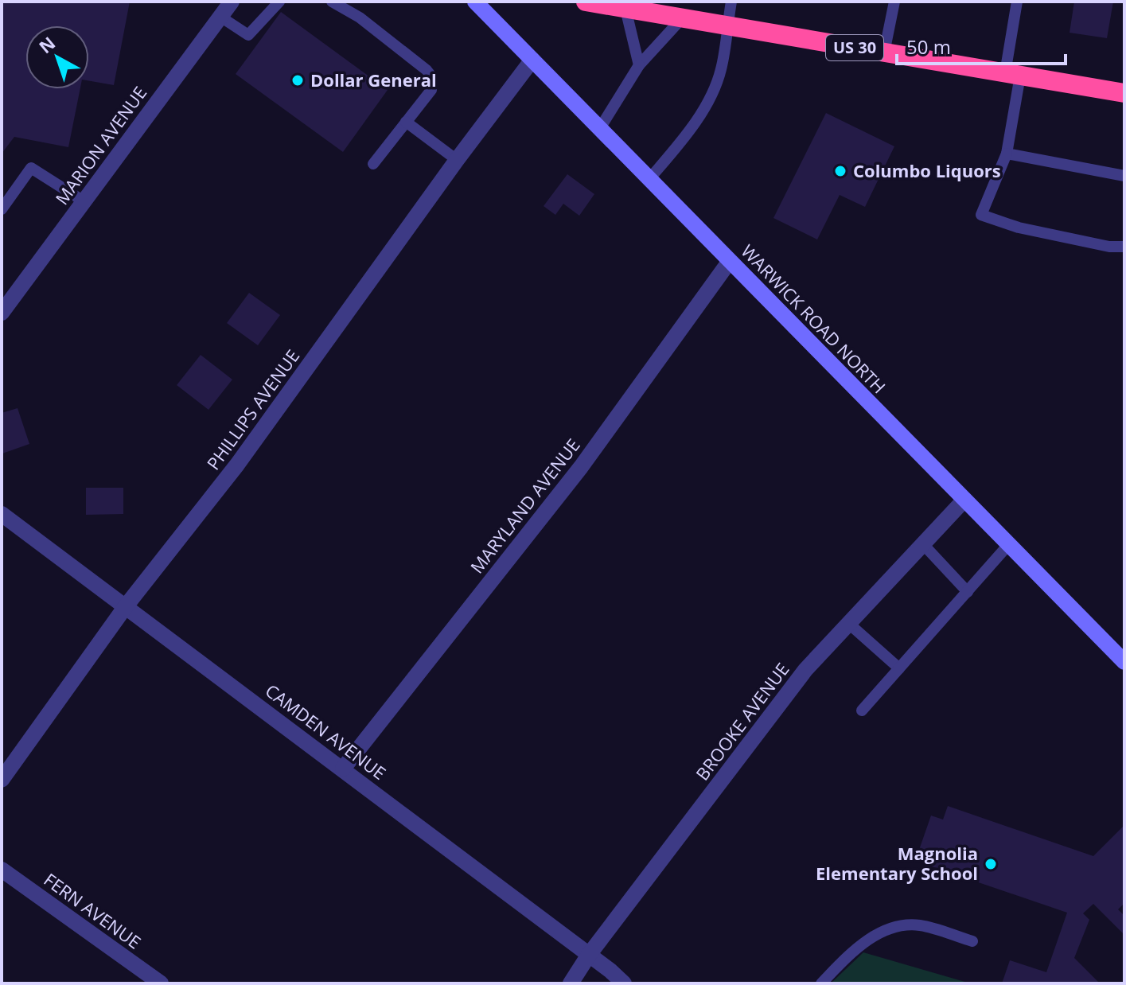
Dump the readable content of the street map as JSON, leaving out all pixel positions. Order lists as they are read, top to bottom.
{
  "streets": {
    "highway": ["US 30"],
    "street": [
      "MARION AVENUE",
      "WARWICK ROAD NORTH",
      "PHILLIPS AVENUE",
      "MARYLAND AVENUE",
      "BROOKE AVENUE",
      "CAMDEN AVENUE",
      "FERN AVENUE"
    ]
  },
  "crossings": [
    ["WARWICK ROAD NORTH", "PHILLIPS AVENUE"],
    ["WARWICK ROAD NORTH", "MARYLAND AVENUE"],
    ["WARWICK ROAD NORTH", "BROOKE AVENUE"],
    ["PHILLIPS AVENUE", "CAMDEN AVENUE"],
    ["MARYLAND AVENUE", "CAMDEN AVENUE"],
    ["BROOKE AVENUE", "CAMDEN AVENUE"]
  ],
  "places": ["Dollar General", "Columbo Liquors", "Magnolia Elementary School"],
  "scale_bar": "50 m",
  "north": "top left"
}
